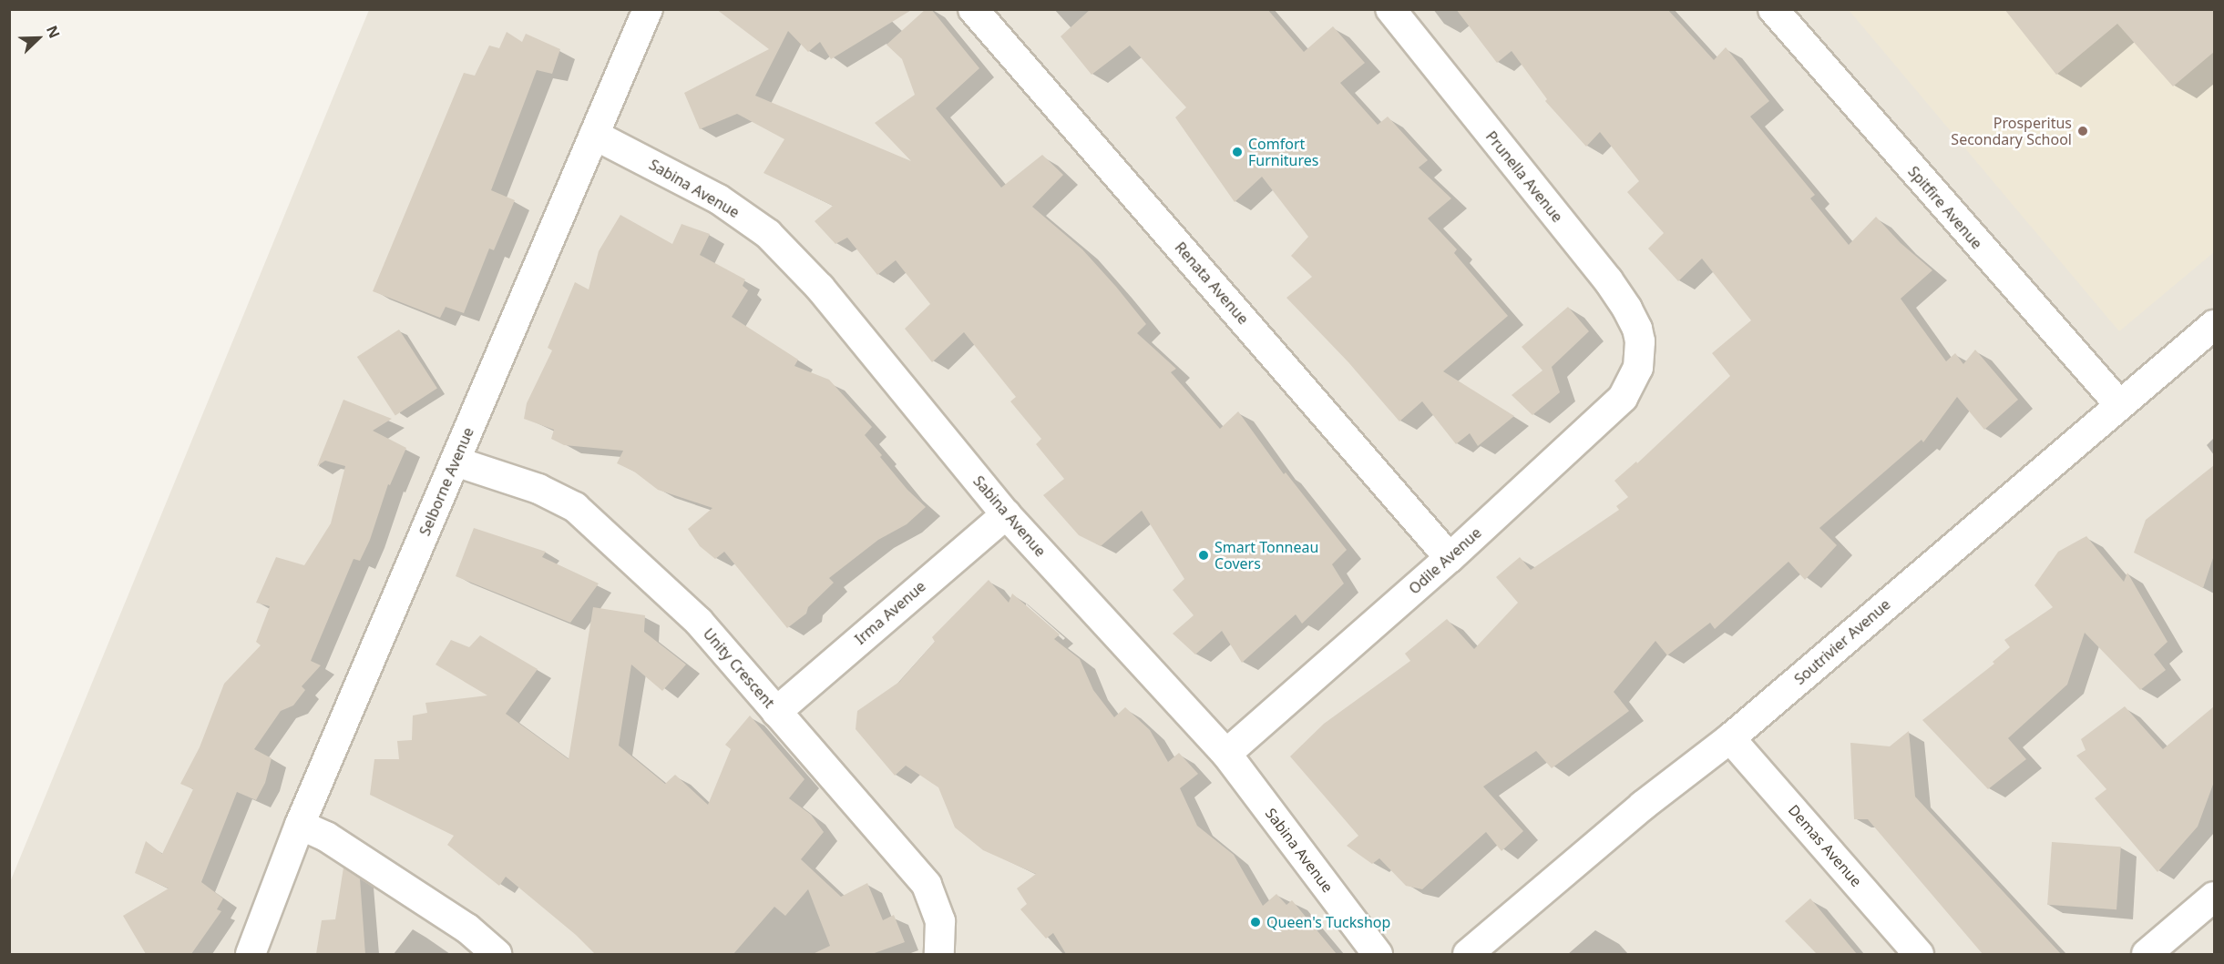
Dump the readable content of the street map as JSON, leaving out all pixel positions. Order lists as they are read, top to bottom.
{
  "streets": {
    "street": [
      "Prunella Avenue",
      "Sabina Avenue",
      "Spitfire Avenue",
      "Renata Avenue",
      "Selborne Avenue",
      "Odile Avenue",
      "Irma Avenue",
      "Soutrivier Avenue",
      "Unity Crescent",
      "Demas Avenue"
    ]
  },
  "crossings": [
    ["Prunella Avenue", "Odile Avenue"],
    ["Sabina Avenue", "Selborne Avenue"],
    ["Sabina Avenue", "Odile Avenue"],
    ["Sabina Avenue", "Irma Avenue"],
    ["Spitfire Avenue", "Soutrivier Avenue"],
    ["Renata Avenue", "Odile Avenue"],
    ["Selborne Avenue", "Unity Crescent"],
    ["Irma Avenue", "Unity Crescent"],
    ["Soutrivier Avenue", "Demas Avenue"]
  ],
  "places": [
    "Prosperitus Secondary School",
    "Comfort Furnitures",
    "Smart Tonneau Covers",
    "Queen's Tuckshop"
  ],
  "north": "top right"
}
